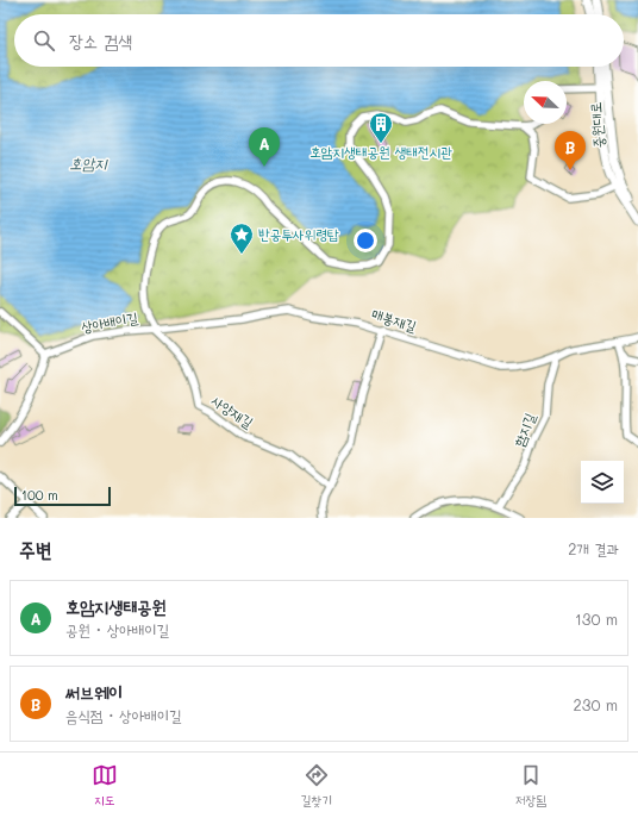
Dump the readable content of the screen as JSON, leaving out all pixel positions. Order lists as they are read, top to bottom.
{
  "streets": {
    "main road": ["중원대로"],
    "street": [
      "매봉재길",
      "상아배이길",
      "사양재길",
      "함지길"
    ]
  },
  "crossings": [
    ["매봉재길", "상아배이길"],
    ["매봉재길", "사양재길"],
    ["매봉재길", "함지길"],
    ["상아배이길", "사양재길"]
  ],
  "water": ["호암지"],
  "places": {
    "building": ["호암지생태공원 생태전시관"],
    "place": ["반공투사위령탑"]
  },
  "scale_bar": "100 m",
  "north": "top left",
  "page": {
    "search": "장소 검색",
    "pins": ["A", "B"],
    "scale": "100 m",
    "heading": ["주변", "2개 결과"],
    "list": [
      {
        "mark": "A",
        "name": "호암지생태공원",
        "note": "공원 · 상아배이길",
        "value": "130 m"
      },
      {
        "mark": "B",
        "name": "써브웨이",
        "note": "음식점 · 상아배이길",
        "value": "230 m"
      }
    ],
    "nav": ["지도", "길찾기", "저장됨"]
  }
}
